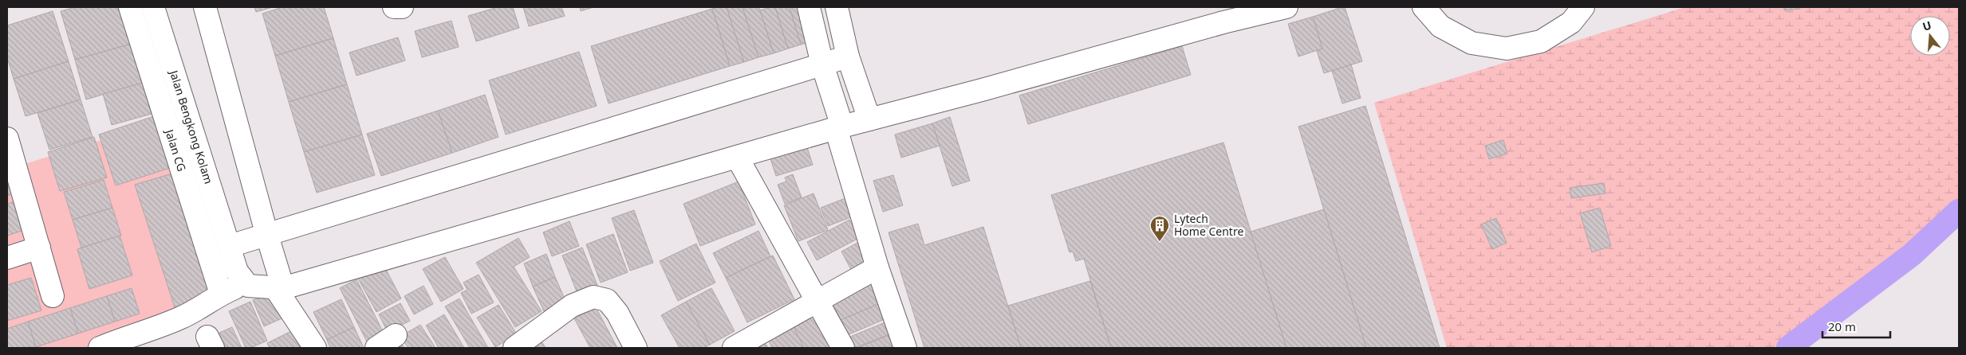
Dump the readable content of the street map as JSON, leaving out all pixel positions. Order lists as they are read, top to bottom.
{
  "streets": {
    "street": ["Jalan Bengkong Kolam", "Jalan CG"]
  },
  "places": {
    "building": ["Lytech Home Centre"]
  },
  "scale_bar": "20 m",
  "north": "top"
}
